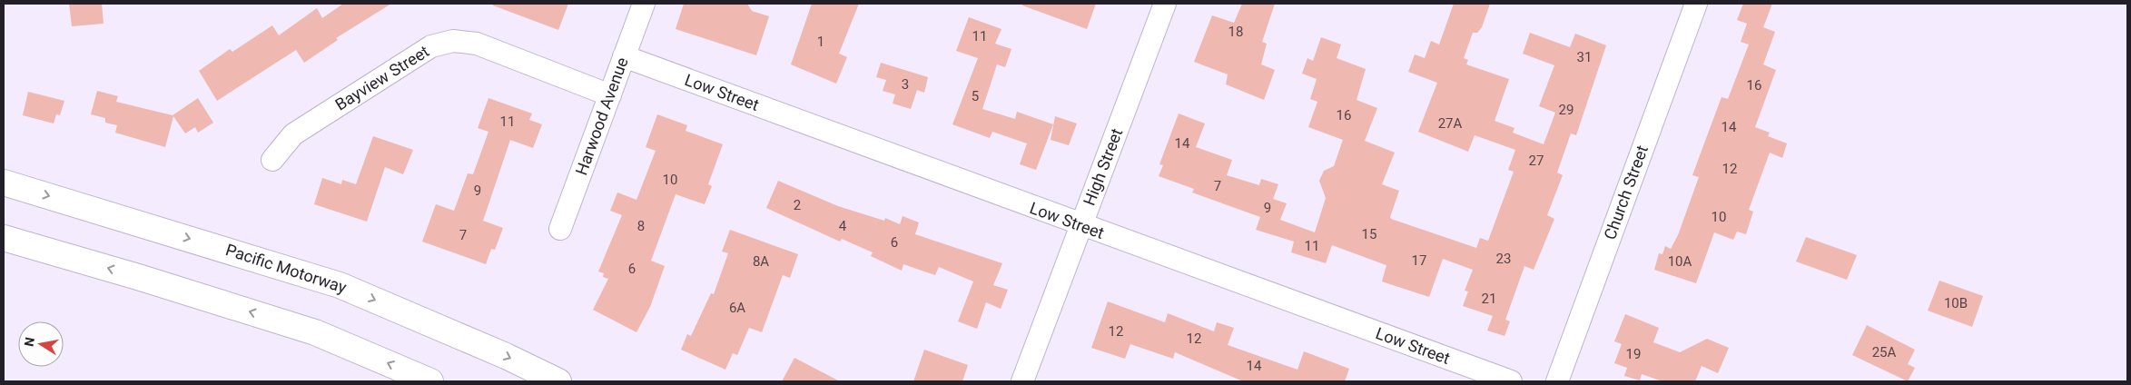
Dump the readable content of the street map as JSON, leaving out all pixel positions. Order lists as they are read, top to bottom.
{
  "streets": {
    "highway": ["Pacific Motorway"],
    "street": [
      "Bayview Street",
      "Low Street",
      "Harwood Avenue",
      "High Street",
      "Church Street"
    ]
  },
  "crossings": [
    ["Bayview Street", "Harwood Avenue"],
    ["Low Street", "Harwood Avenue"],
    ["Low Street", "High Street"]
  ],
  "house_numbers": [
    "18",
    "11",
    "1",
    "31",
    "3",
    "16",
    "5",
    "29",
    "16",
    "11",
    "27A",
    "14",
    "14",
    "27",
    "12",
    "10",
    "7",
    "9",
    "2",
    "9",
    "10",
    "8",
    "4",
    "15",
    "7",
    "6",
    "11",
    "23",
    "17",
    "8A",
    "10A",
    "6",
    "21",
    "10B",
    "6A",
    "12",
    "12",
    "25A",
    "19",
    "14"
  ],
  "north": "left"
}
